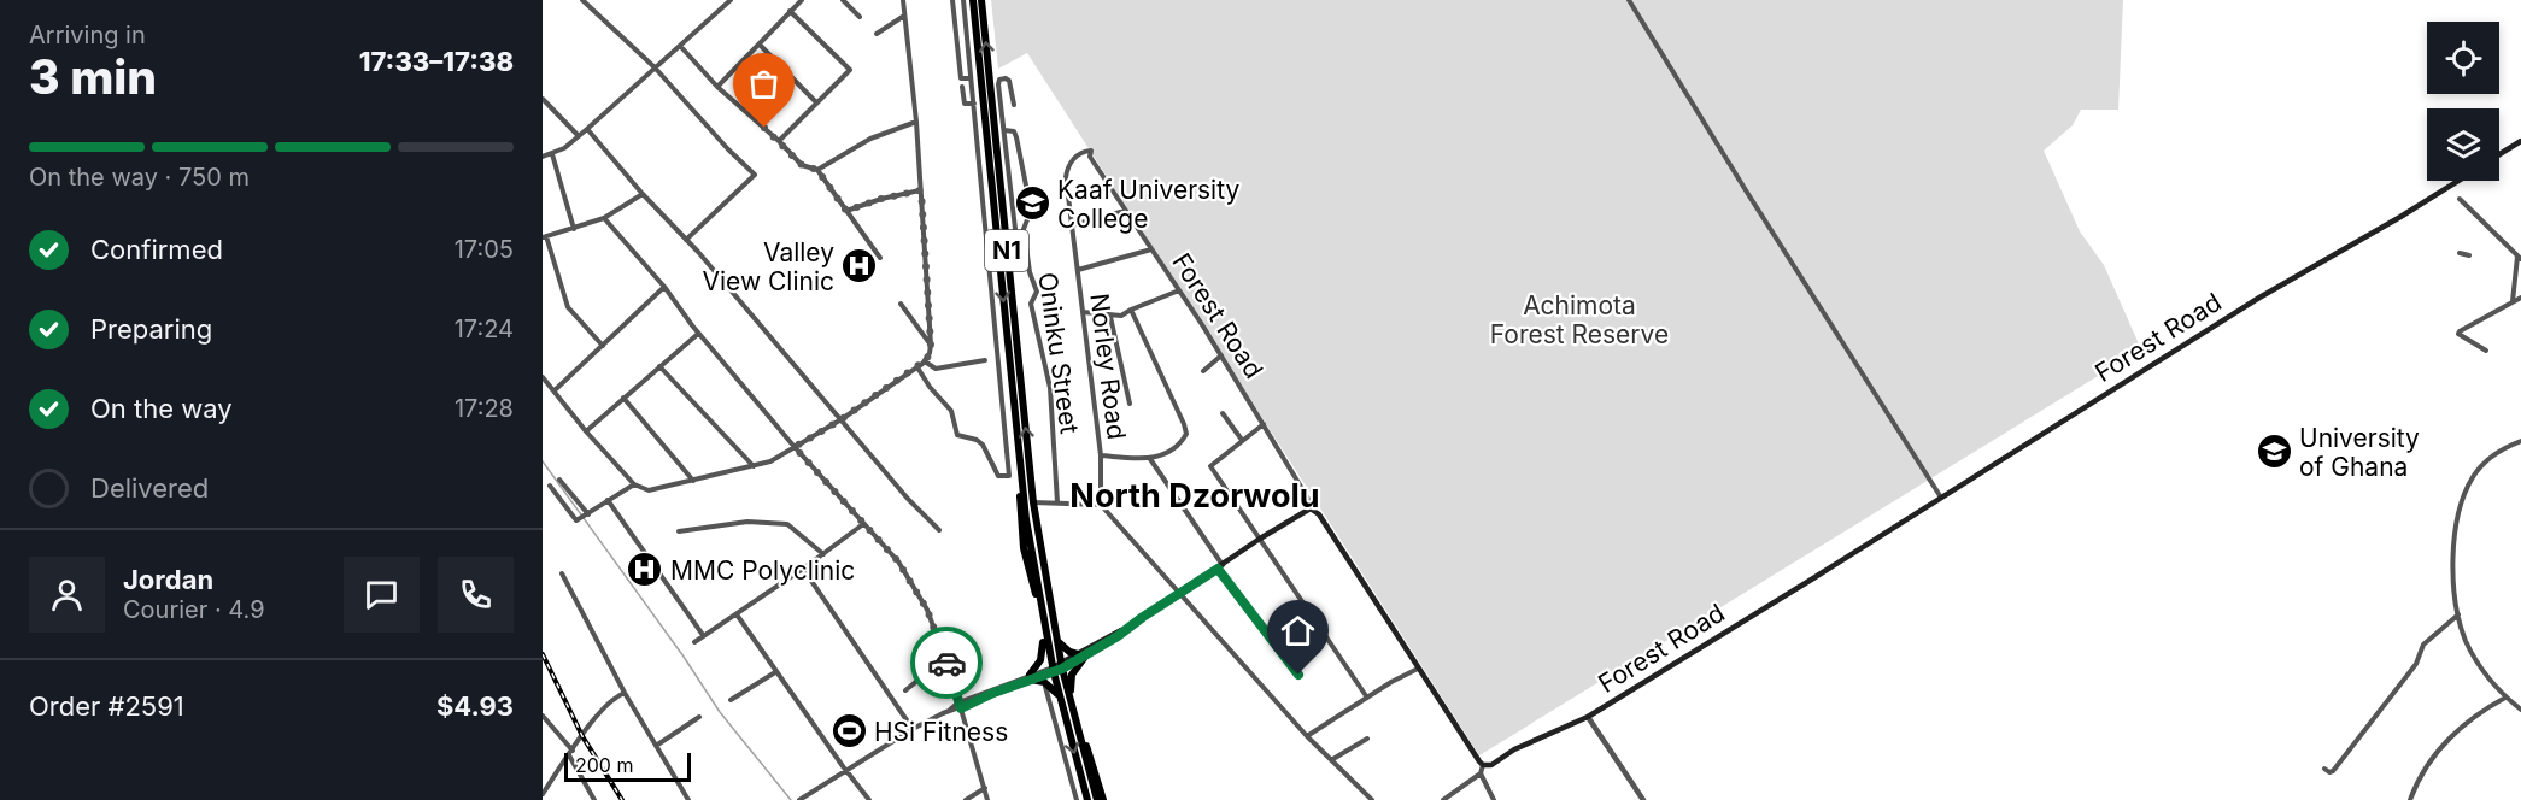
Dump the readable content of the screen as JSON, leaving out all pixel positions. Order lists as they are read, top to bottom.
{
  "streets": {
    "highway": ["N1"],
    "main road": ["Forest Road"],
    "street": ["Oninku Street", "Norley Road"]
  },
  "crossings": [
    ["Forest Road", "Norley Road"]
  ],
  "districts": ["North Dzorwolu"],
  "parks": ["Achimota Forest Reserve"],
  "places": {
    "school or university": ["Kaaf University College", "University of Ghana"],
    "hospital": ["Valley View Clinic", "MMC Polyclinic"],
    "sports": ["HSi Fitness"]
  },
  "scale_bar": "200 m",
  "page": {
    "heading": ["3 min", "Arriving in", "17:33–17:38"],
    "panel": [
      "Jordan",
      "Courier · 4.9",
      "Order #2591",
      "$4.93"
    ],
    "bar": "On the way · 750 m",
    "list": [
      ["Confirmed", "17:05"],
      ["Preparing", "17:24"],
      ["On the way", "17:28"],
      "Delivered"
    ],
    "scale": "200 m"
  }
}
